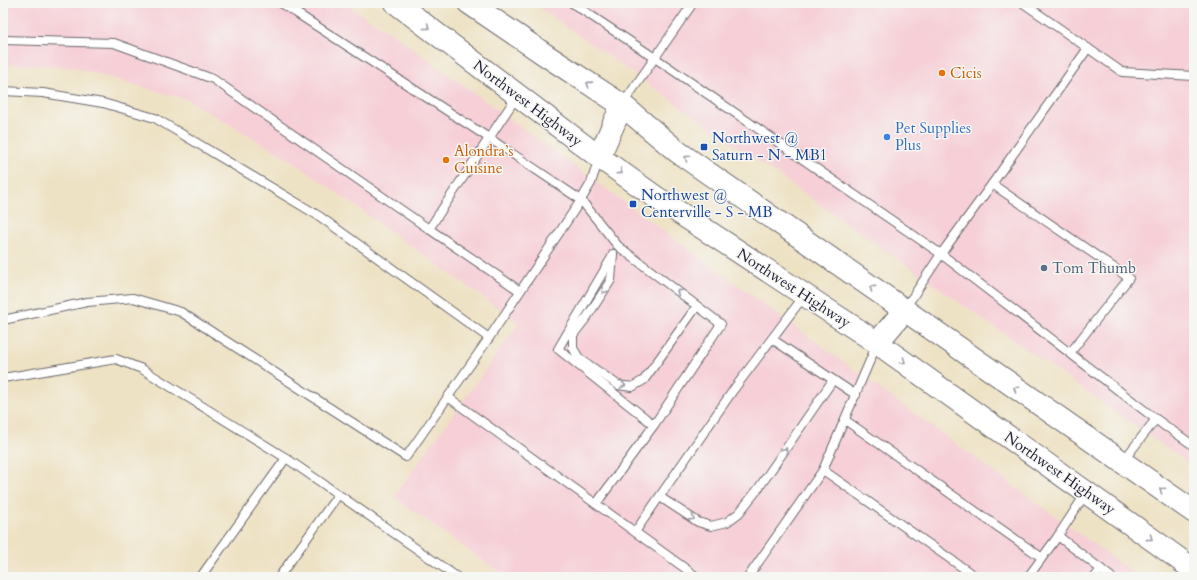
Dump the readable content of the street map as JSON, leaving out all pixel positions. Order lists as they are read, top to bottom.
{
  "streets": {
    "main road": ["Northwest Highway"]
  },
  "places": {
    "other": [
      "Cicis",
      "Pet Supplies Plus",
      "Alondra’s Cuisine",
      "Tom Thumb"
    ],
    "transit": ["Northwest @ Saturn - N - MB1", "Northwest @ Centerville - S - MB"]
  }
}
